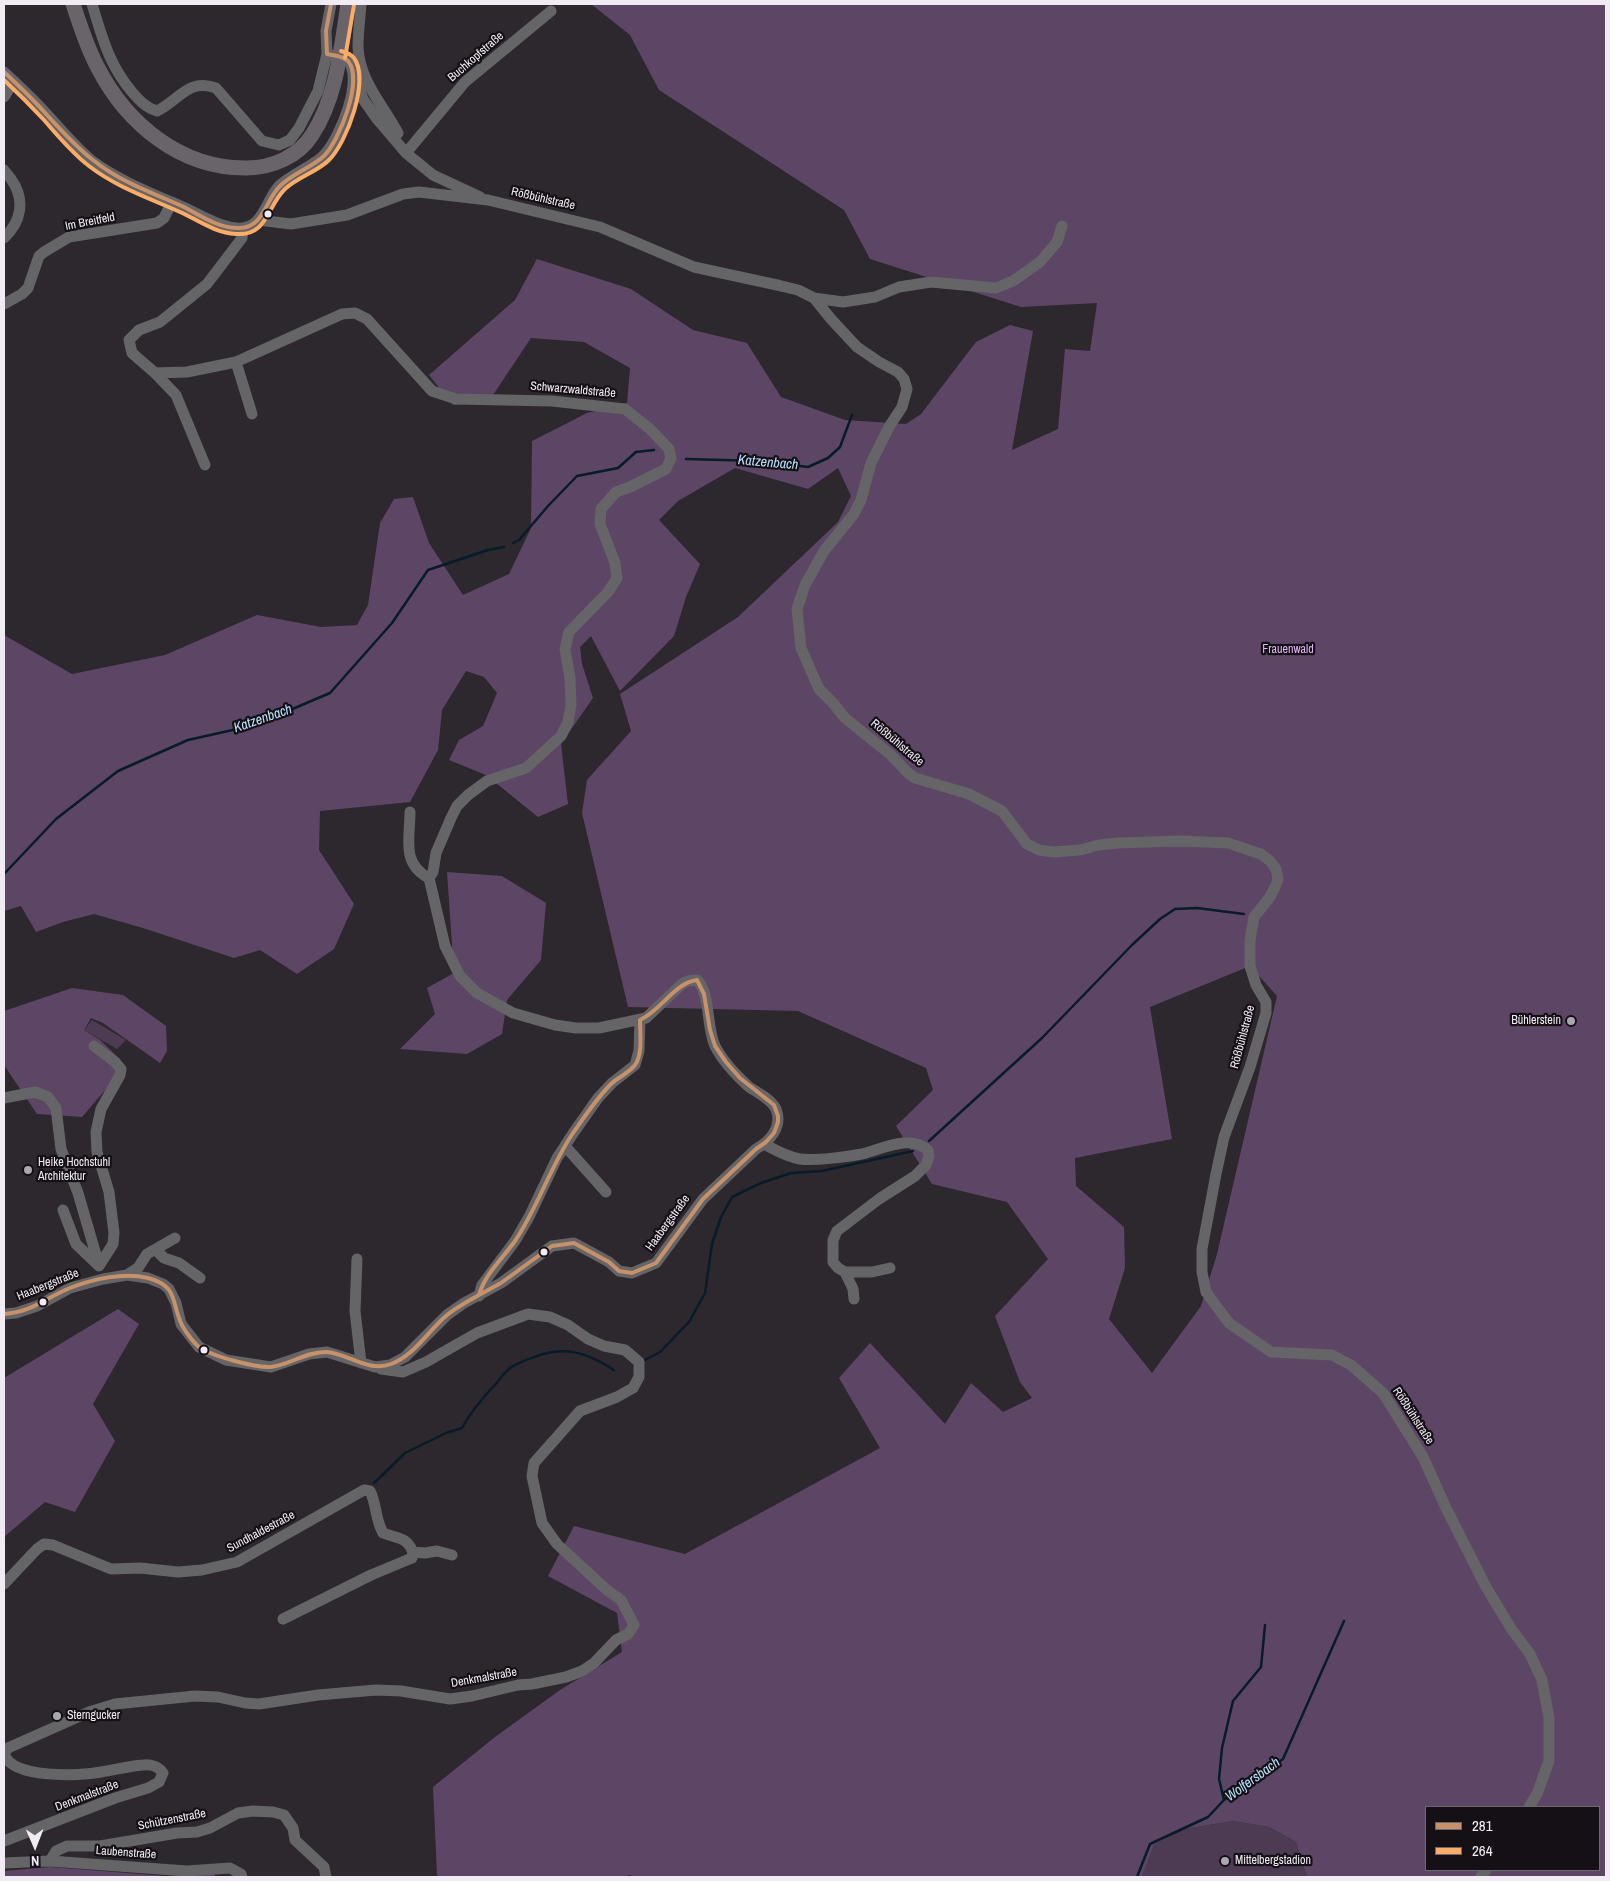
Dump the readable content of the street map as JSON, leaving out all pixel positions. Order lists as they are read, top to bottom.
{
  "streets": {
    "street": [
      "Buchkopfstraße",
      "Rößbühlstraße",
      "Im Breitfeld",
      "Schwarzwaldstraße",
      "Haabergstraße",
      "Sundhaldestraße",
      "Denkmalstraße",
      "Schützenstraße",
      "Laubenstraße"
    ]
  },
  "crossings": [
    ["Schwarzwaldstraße", "Haabergstraße"],
    ["Haabergstraße", "Denkmalstraße"],
    ["Schützenstraße", "Laubenstraße"]
  ],
  "water": ["Katzenbach", "Wolfersbach"],
  "parks": ["Frauenwald"],
  "places": [
    "Bühlerstein",
    "Heike Hochstuhl Architektur",
    "Sterngucker",
    "Mittelbergstadion"
  ],
  "lines": ["transit line 281", "transit line 264"],
  "legend": ["281", "264"],
  "north": "bottom"
}
